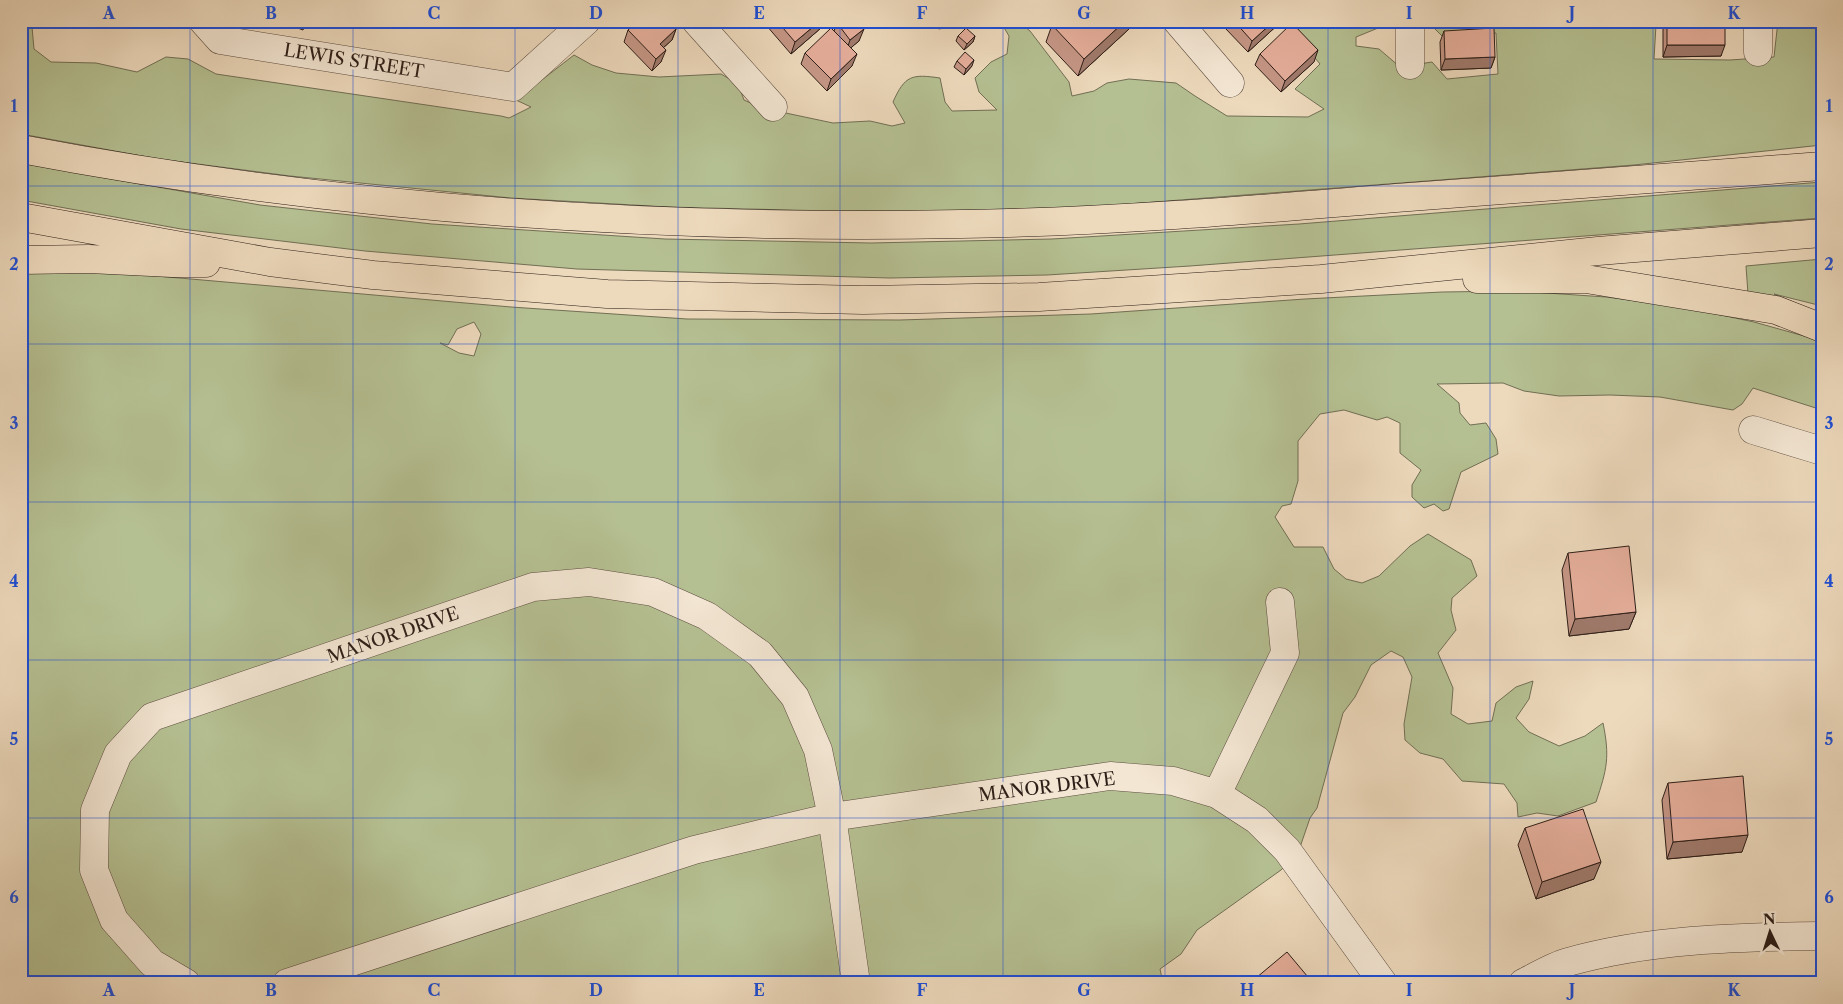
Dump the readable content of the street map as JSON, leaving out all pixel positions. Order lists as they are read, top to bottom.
{
  "streets": {
    "street": ["LEWIS STREET", "MANOR DRIVE"]
  },
  "north": "top",
  "grid": {
    "columns": [
      "A",
      "B",
      "C",
      "D",
      "E",
      "F",
      "G",
      "H",
      "I",
      "J",
      "K"
    ],
    "rows": [
      "1",
      "2",
      "3",
      "4",
      "5",
      "6"
    ]
  }
}
